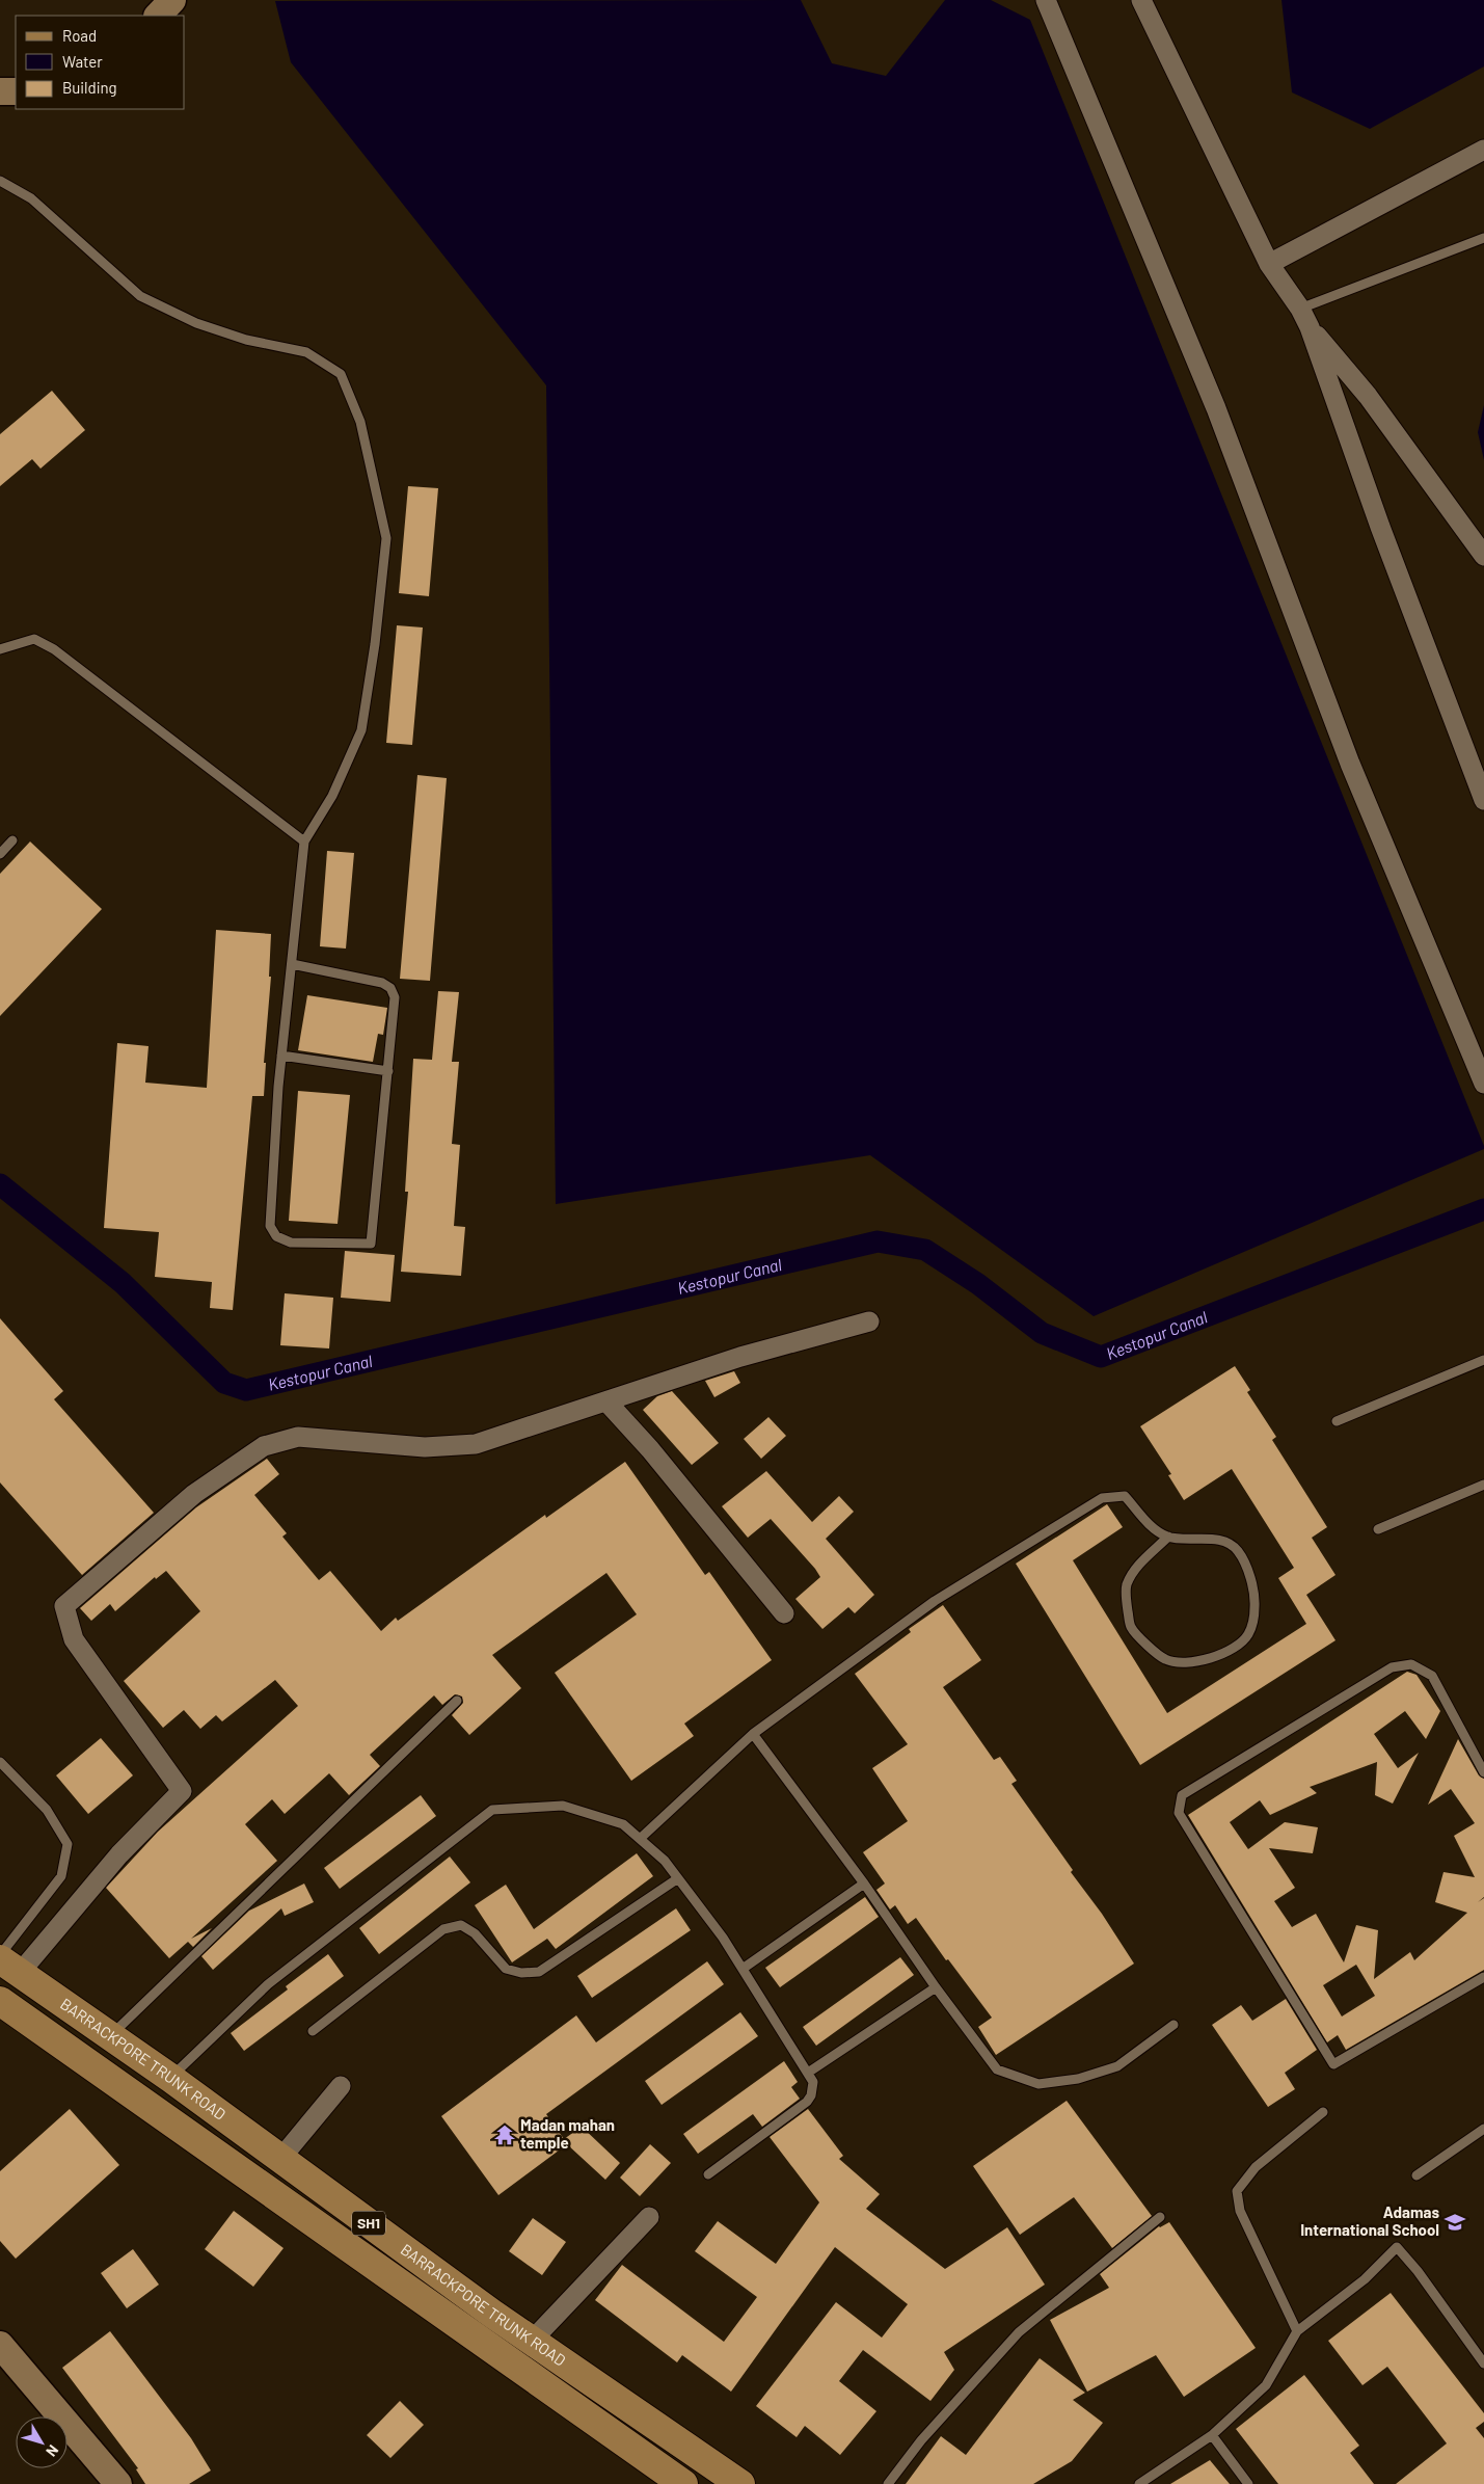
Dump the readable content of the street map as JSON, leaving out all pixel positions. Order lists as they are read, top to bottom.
{
  "streets": {
    "main road": ["BARRACKPORE TRUNK ROAD", "SH1"]
  },
  "water": ["Kestopur Canal"],
  "places": {
    "temple": ["Madan mahan temple"],
    "school or university": ["Adamas International School"]
  },
  "legend": ["Road", "Water", "Building"],
  "north": "bottom right"
}
